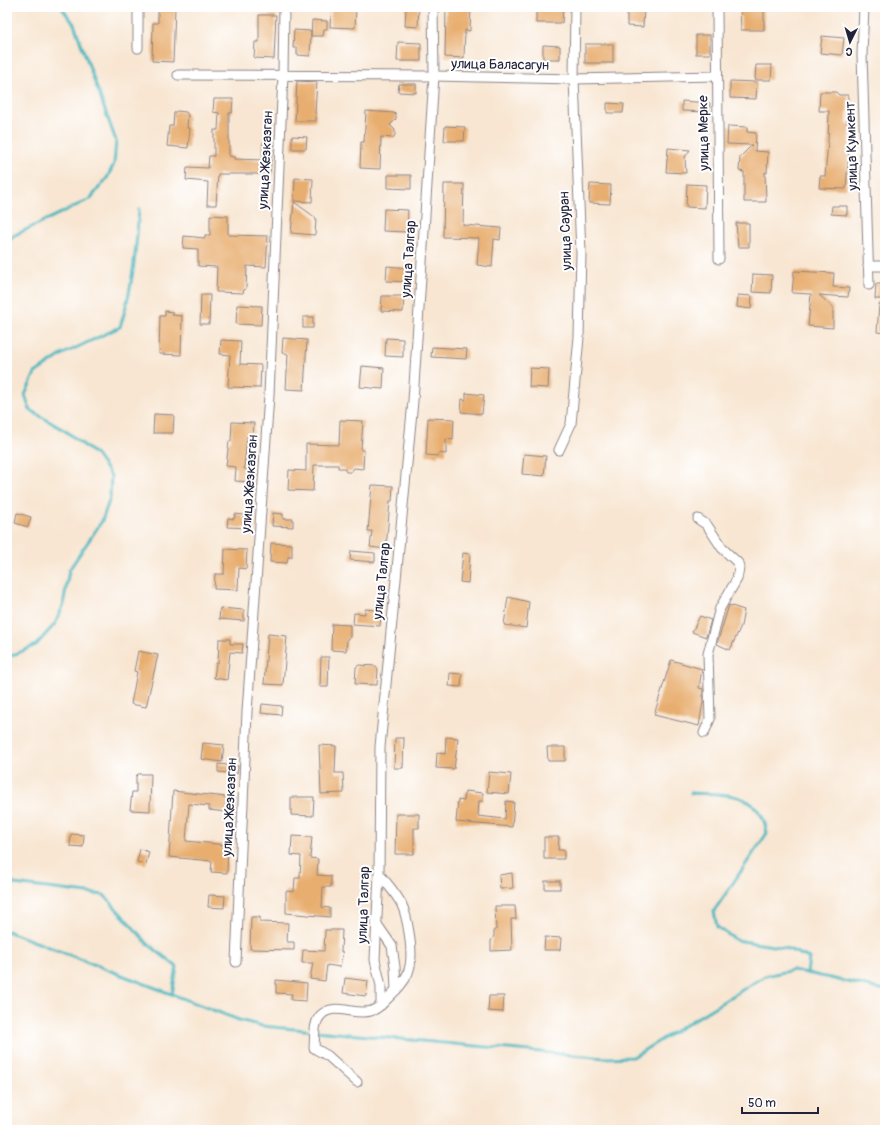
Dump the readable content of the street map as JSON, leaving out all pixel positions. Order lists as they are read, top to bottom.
{
  "streets": {
    "street": [
      "улица Баласагун",
      "улица Мерке",
      "улица Кумкент",
      "улица Жезказган",
      "улица Сауран",
      "улица Талгар"
    ]
  },
  "crossings": [
    ["улица Баласагун", "улица Мерке"],
    ["улица Баласагун", "улица Жезказган"],
    ["улица Баласагун", "улица Сауран"],
    ["улица Баласагун", "улица Талгар"]
  ],
  "scale_bar": "50 m",
  "north": "bottom"
}
